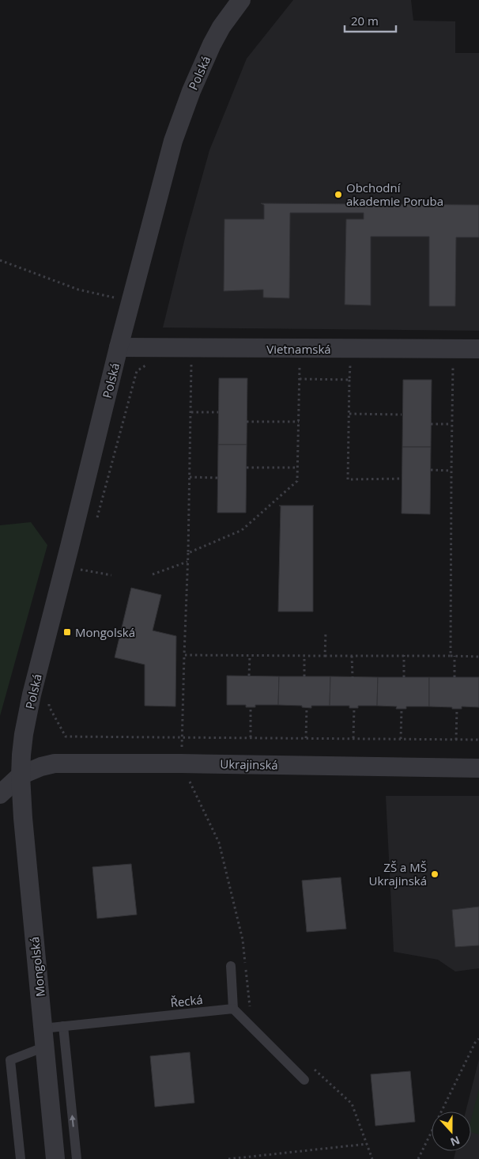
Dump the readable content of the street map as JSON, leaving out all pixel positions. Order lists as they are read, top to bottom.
{
  "streets": {
    "street": [
      "Polská",
      "Vietnamská",
      "Ukrajinská",
      "Mongolská"
    ],
    "lane": ["Řecká"]
  },
  "crossings": [
    ["Polská", "Vietnamská"],
    ["Polská", "Ukrajinská"],
    ["Polská", "Mongolská"],
    ["Ukrajinská", "Mongolská"],
    ["Mongolská", "Řecká"]
  ],
  "places": {
    "other": ["Obchodní akademie Poruba", "ZŠ a MŠ Ukrajinská"],
    "transit": ["Mongolská"]
  },
  "scale_bar": "20 m",
  "north": "bottom"
}
